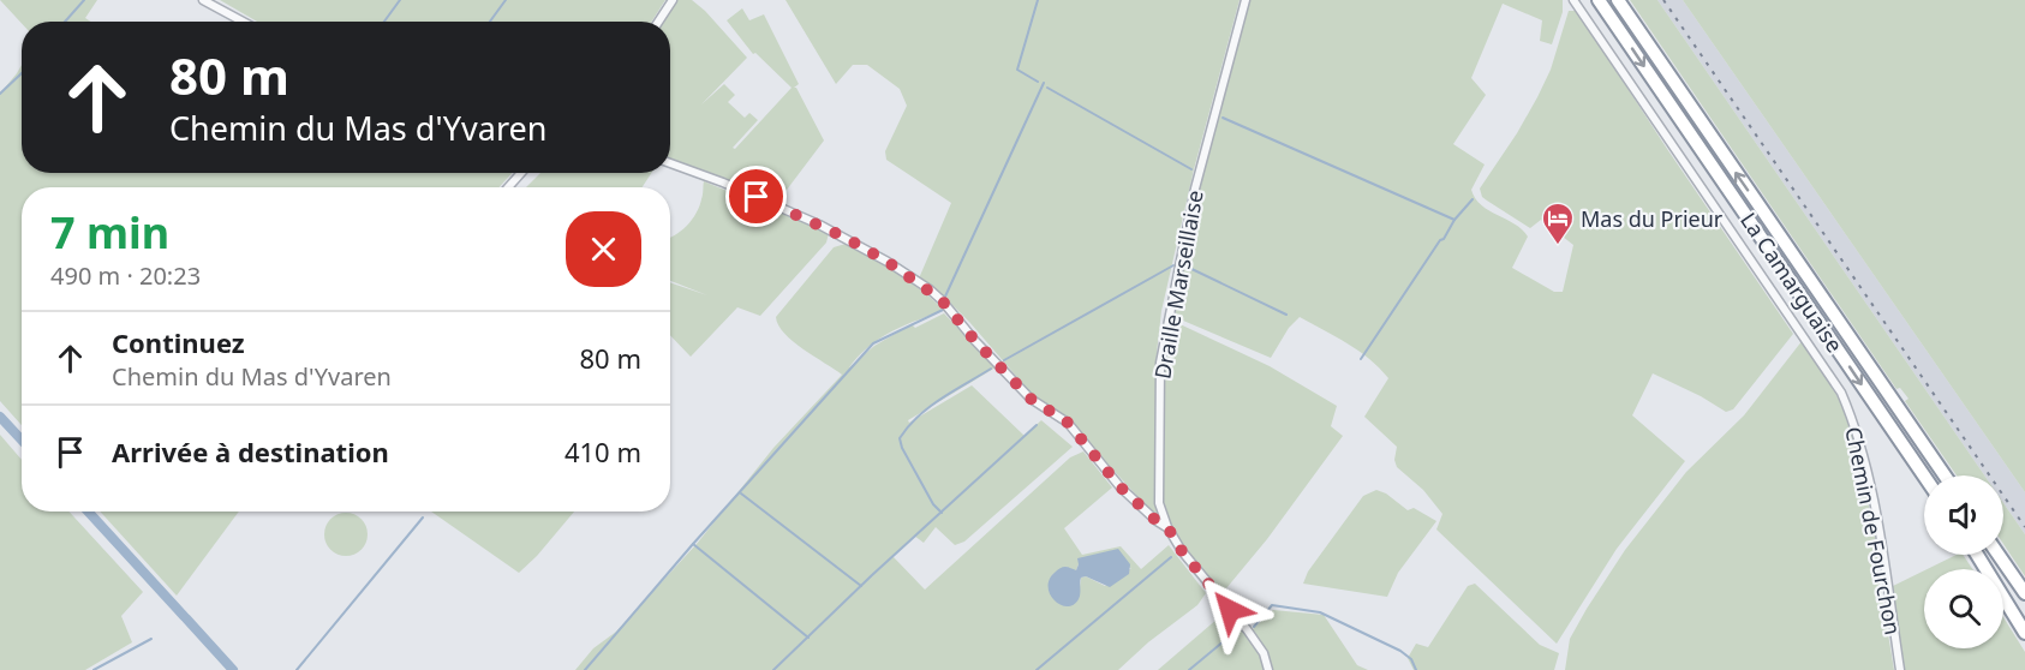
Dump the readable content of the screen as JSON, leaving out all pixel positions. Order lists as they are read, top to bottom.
{
  "streets": {
    "highway": ["La Camarguaise"],
    "street": ["Draille Marseillaise", "Chemin de Fourchon"]
  },
  "places": {
    "hotel": ["Mas du Prieur"]
  },
  "page": {
    "turn": ["80 m", "Chemin du Mas d'Yvaren"],
    "heading": ["7 min", "490 m · 20:23"],
    "list": [
      {
        "name": "Continuez",
        "note": "Chemin du Mas d'Yvaren",
        "value": "80 m"
      },
      {
        "name": "Arrivée à destination",
        "value": "410 m"
      }
    ]
  }
}
